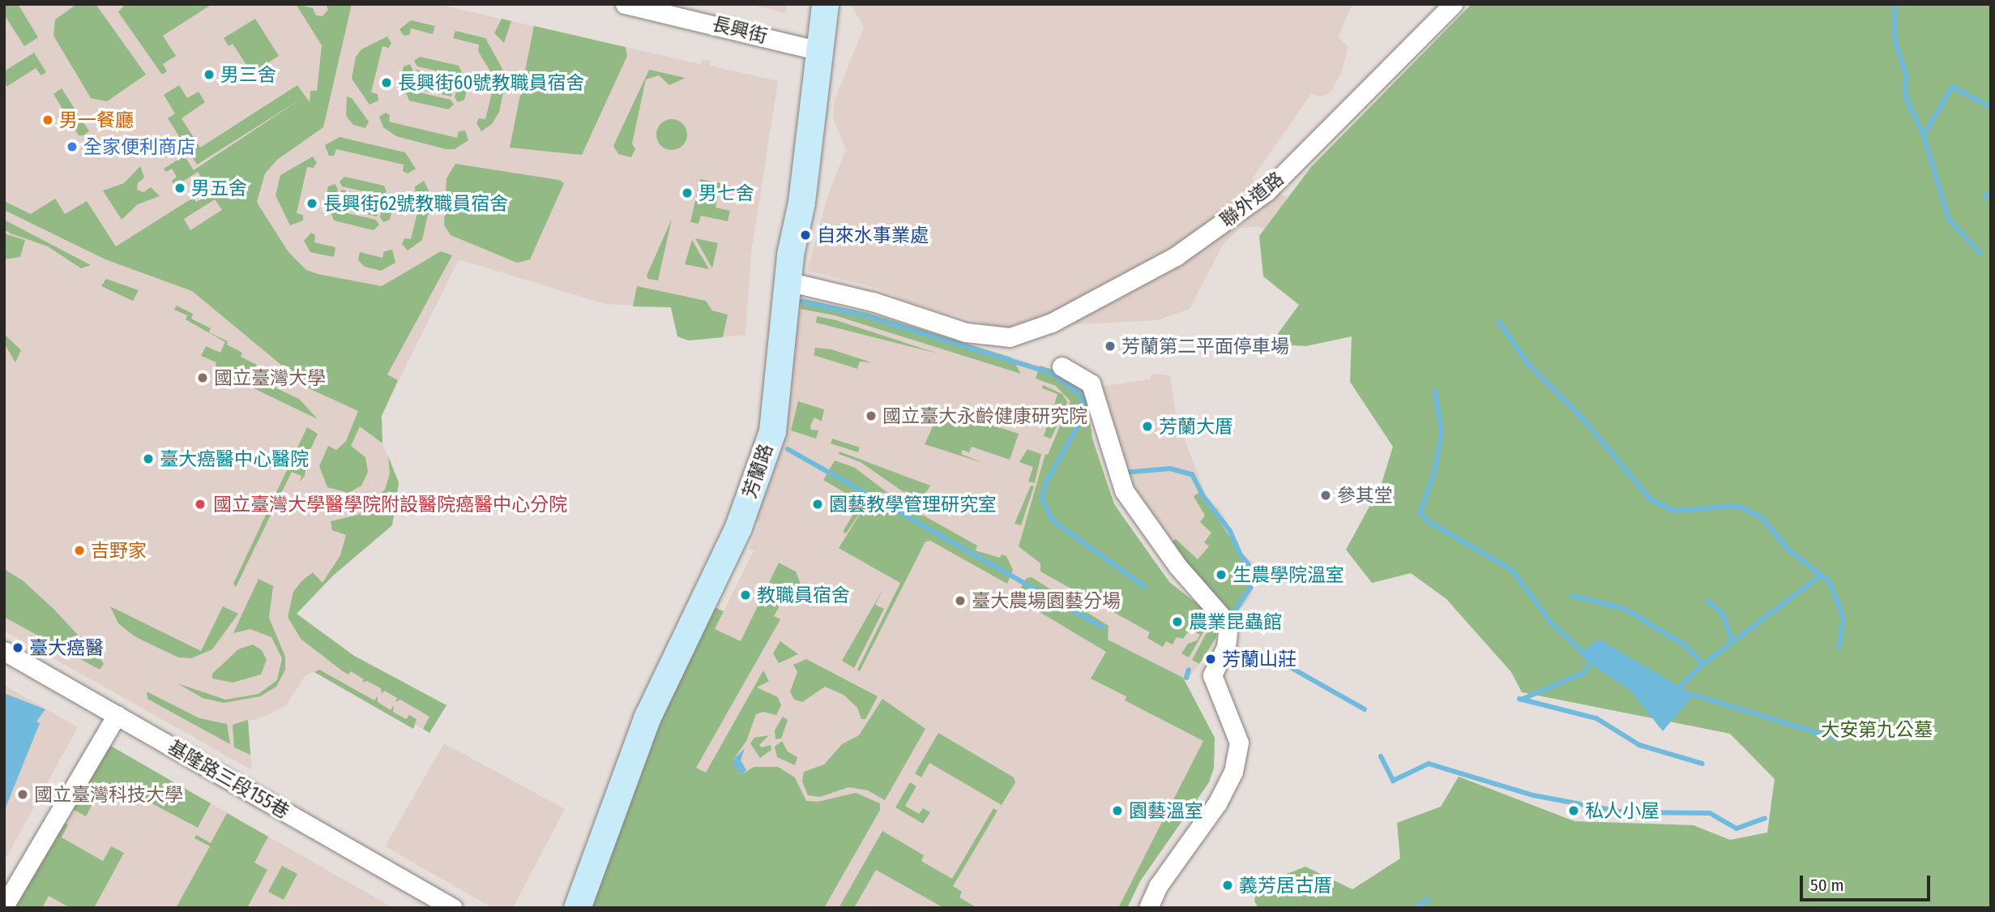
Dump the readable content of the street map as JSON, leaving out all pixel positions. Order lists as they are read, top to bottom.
{
  "streets": {
    "street": [
      "長興街",
      "聯外道路",
      "芳蘭路",
      "基隆路三段155巷"
    ]
  },
  "crossings": [
    ["長興街", "芳蘭路"],
    ["聯外道路", "芳蘭路"]
  ],
  "parks": ["大安第九公墓"],
  "places": [
    "男三舍",
    "長興街60號教職員宿舍",
    "男一餐廳",
    "全家便利商店",
    "男五舍",
    "男七舍",
    "長興街62號教職員宿舍",
    "自來水事業處",
    "芳蘭第二平面停車場",
    "國立臺灣大學",
    "國立臺大永齡健康研究院",
    "芳蘭大厝",
    "臺大癌醫中心醫院",
    "參其堂",
    "國立臺灣大學醫學院附設醫院癌醫中心分院",
    "園藝教學管理研究室",
    "吉野家",
    "生農學院溫室",
    "教職員宿舍",
    "臺大農場園藝分場",
    "農業昆蟲館",
    "臺大癌醫",
    "芳蘭山莊",
    "國立臺灣科技大學",
    "園藝溫室",
    "私人小屋",
    "義芳居古厝"
  ],
  "scale_bar": "50 m"
}
